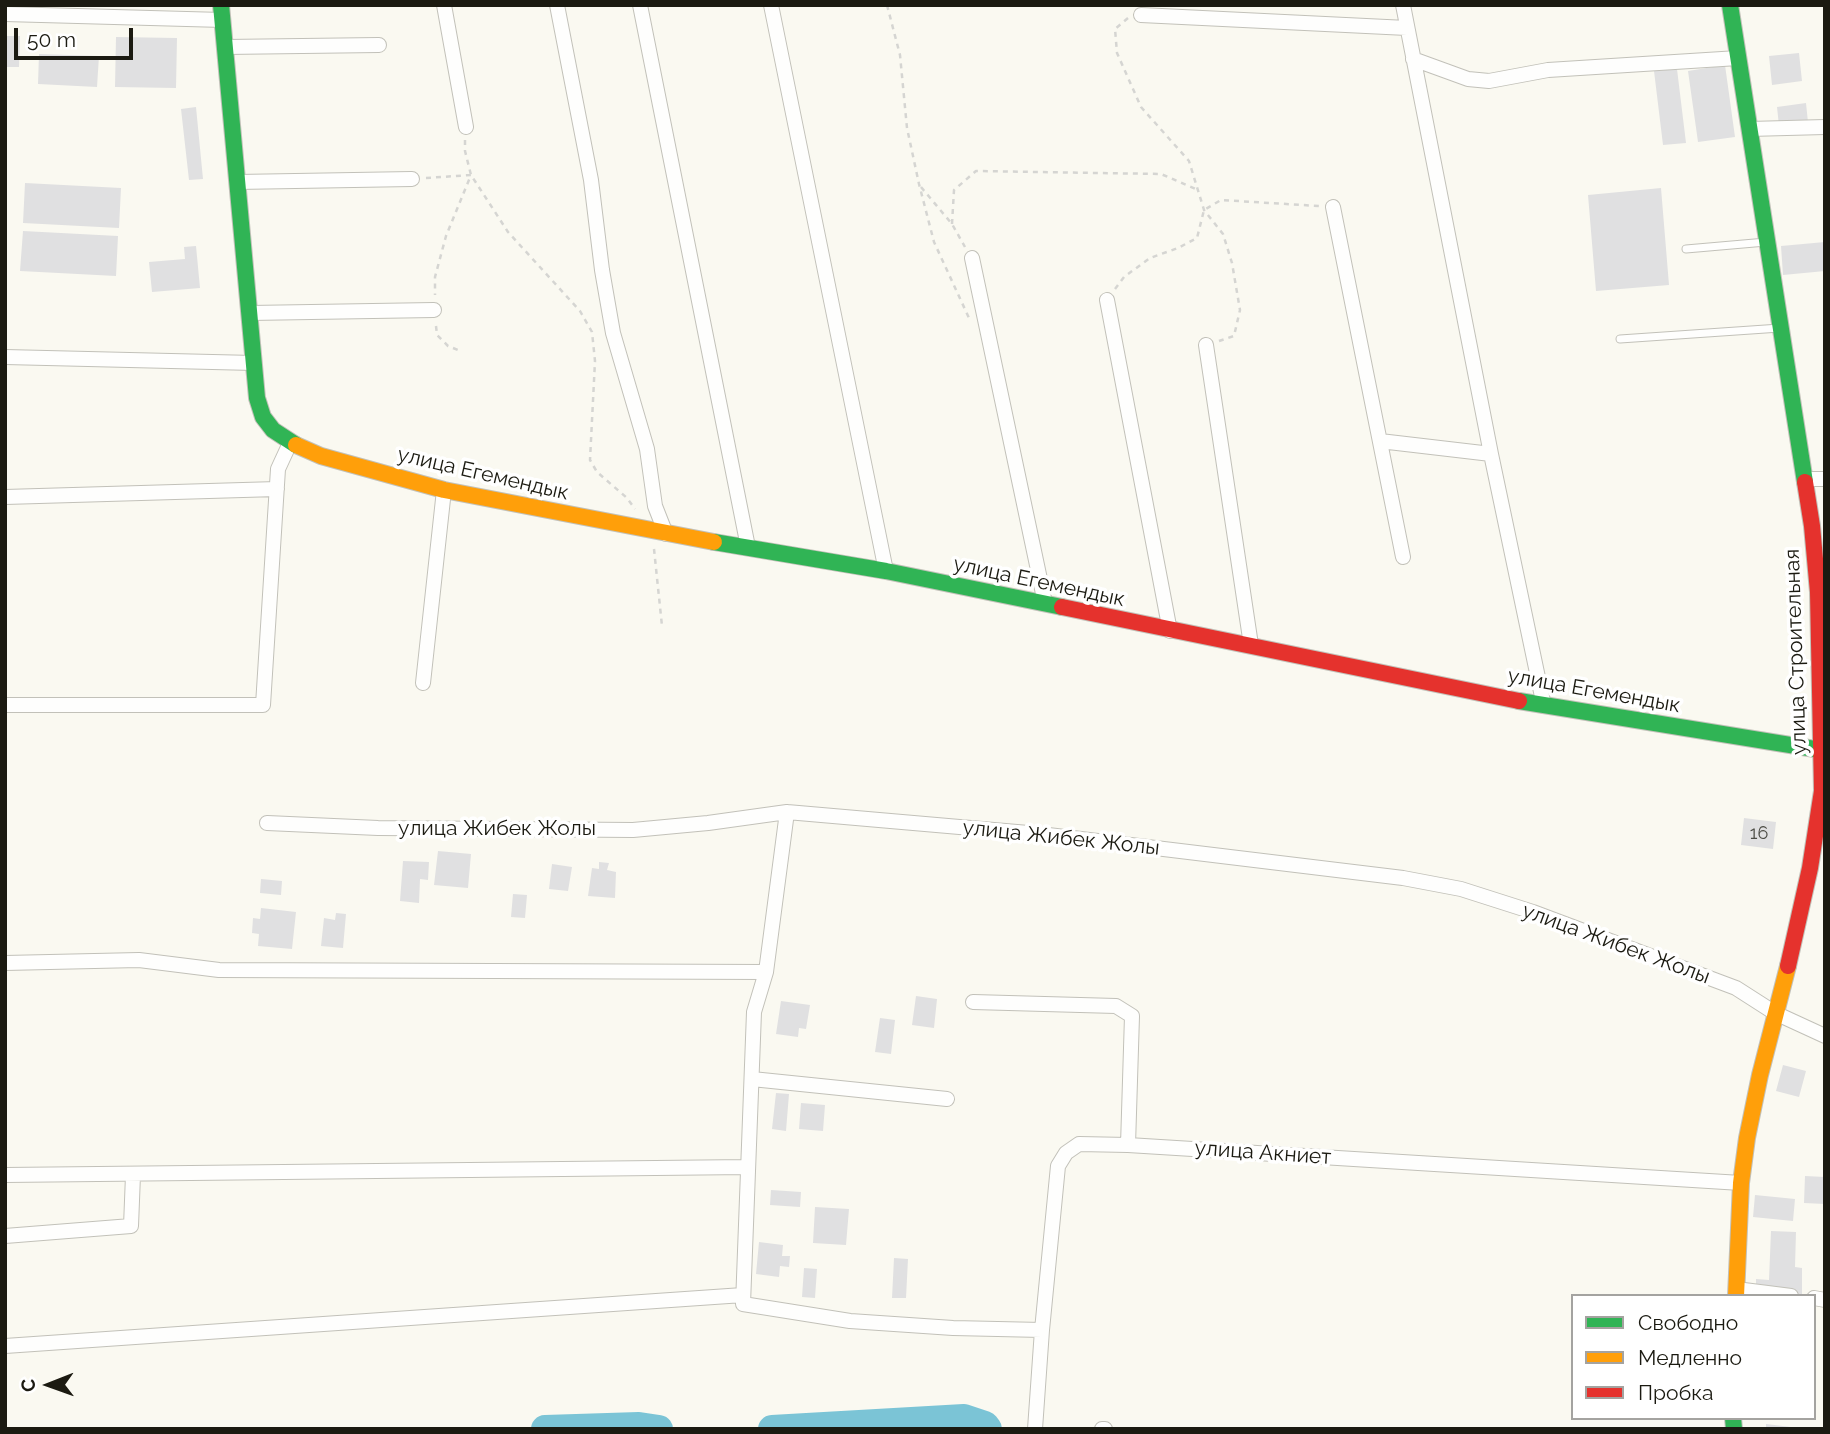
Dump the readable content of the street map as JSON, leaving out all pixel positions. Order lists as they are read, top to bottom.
{
  "streets": {
    "street": [
      "улица Егемендык",
      "улица Строительная",
      "улица Жибек Жолы",
      "улица Акниет"
    ]
  },
  "crossings": [
    ["улица Егемендык", "улица Строительная"],
    ["улица Строительная", "улица Жибек Жолы"],
    ["улица Строительная", "улица Акниет"]
  ],
  "house_numbers": ["16"],
  "legend": ["Свободно", "Медленно", "Пробка"],
  "scale_bar": "50 m",
  "north": "left"
}
